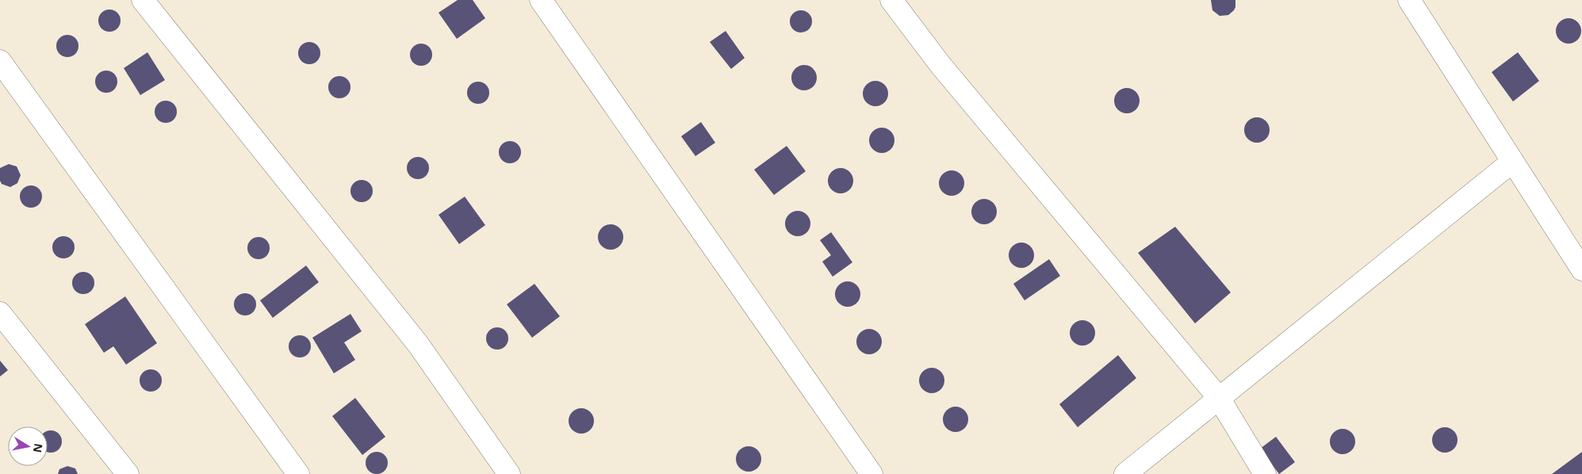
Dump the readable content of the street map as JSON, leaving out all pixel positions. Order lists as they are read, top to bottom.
{
  "north": "right"
}
